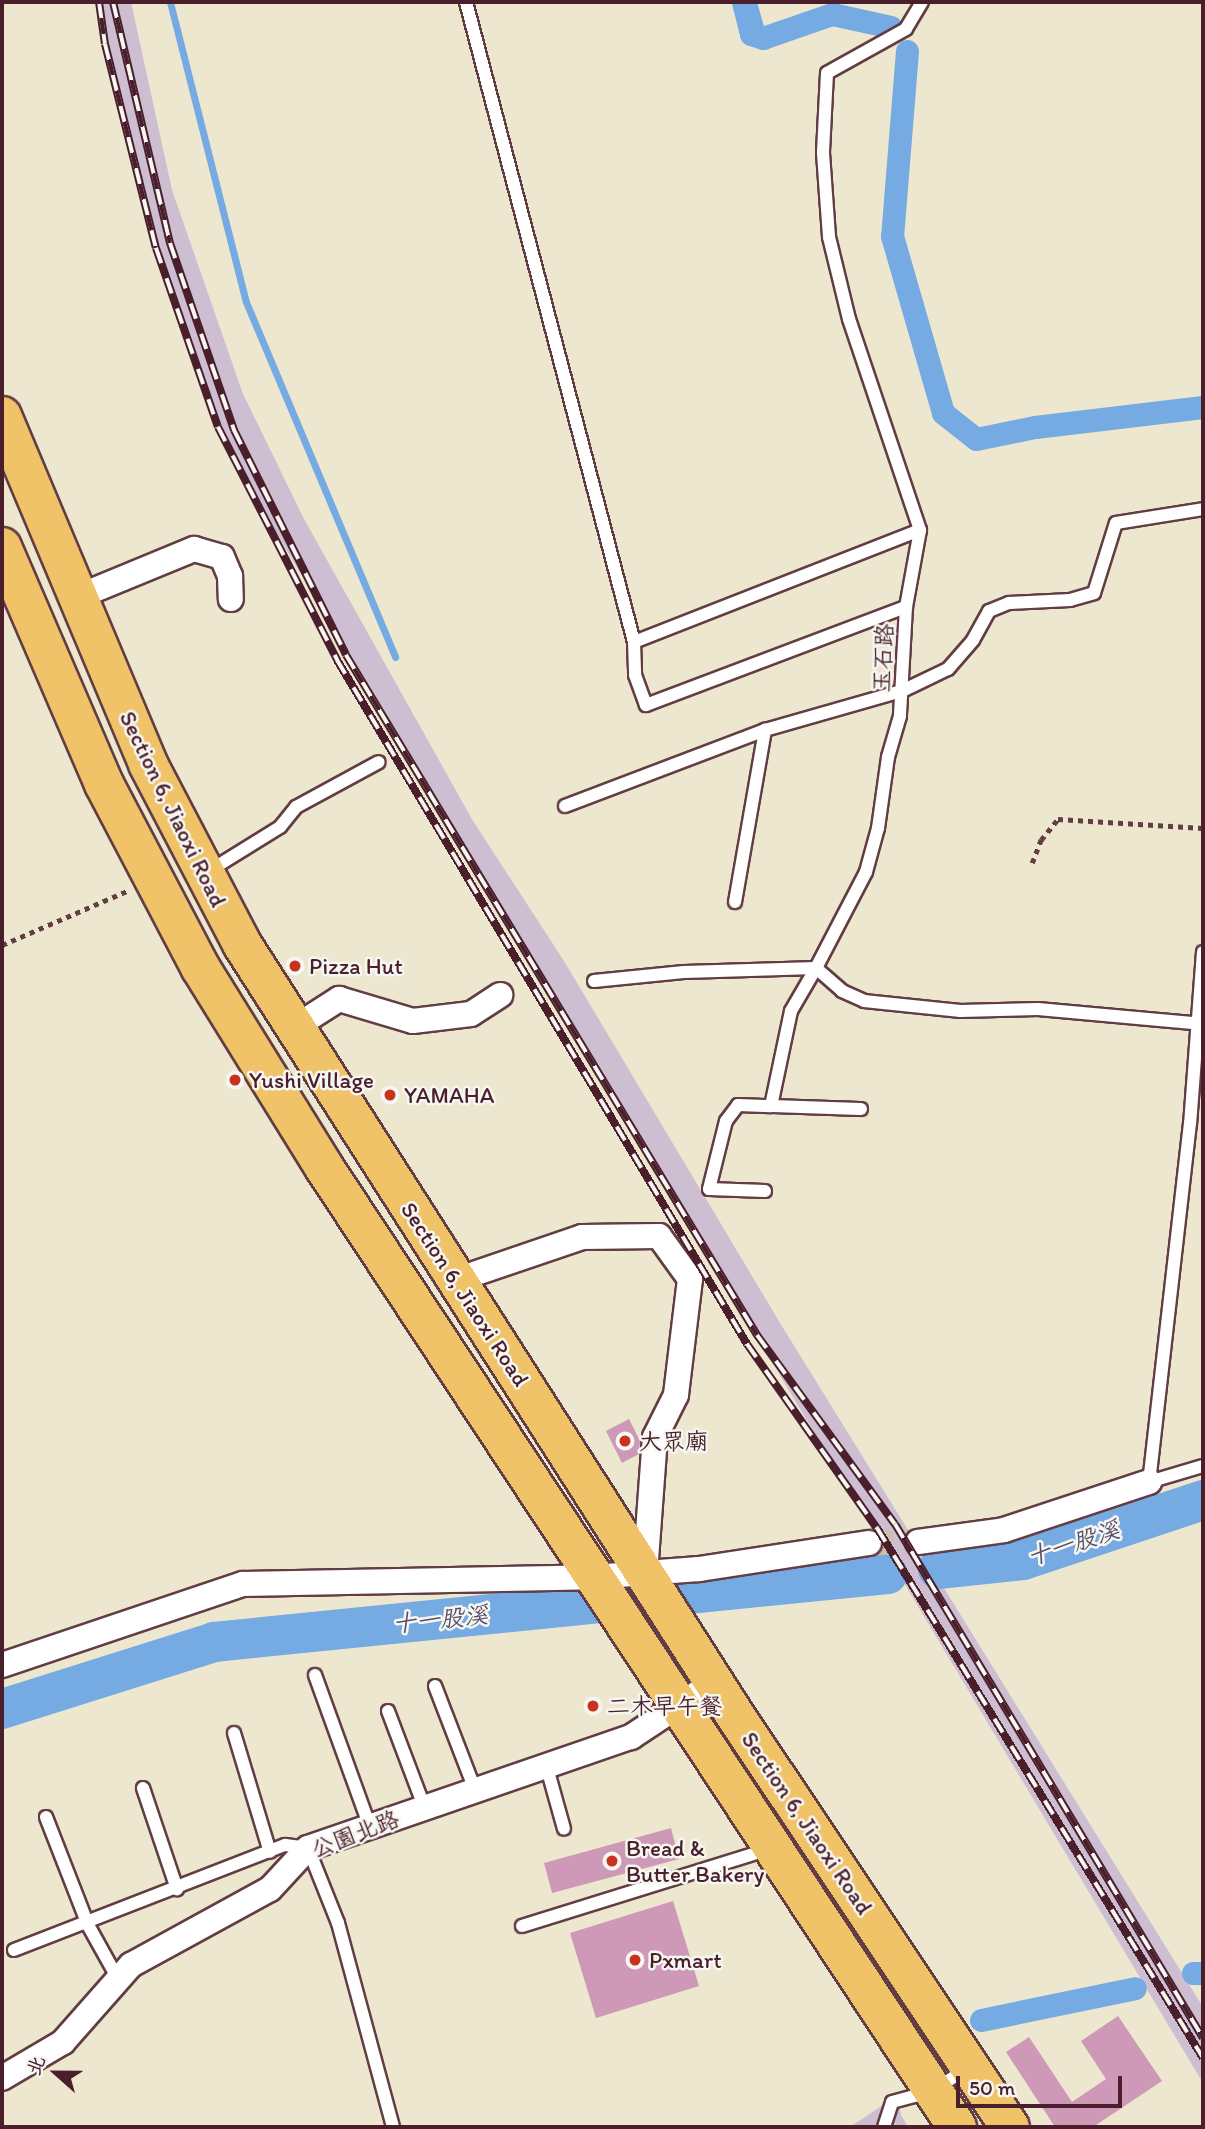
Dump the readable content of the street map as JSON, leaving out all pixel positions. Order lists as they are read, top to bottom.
{
  "streets": {
    "main road": ["Section 6, Jiaoxi Road"],
    "street": ["公園北路"],
    "lane": ["玉石路"]
  },
  "crossings": [
    ["Section 6, Jiaoxi Road", "公園北路"]
  ],
  "water": ["十一股溪"],
  "places": [
    "Pizza Hut",
    "Yushi Village",
    "YAMAHA",
    "大眾廟",
    "二木早午餐",
    "Bread & Butter Bakery",
    "Pxmart"
  ],
  "scale_bar": "50 m",
  "north": "left"
}
